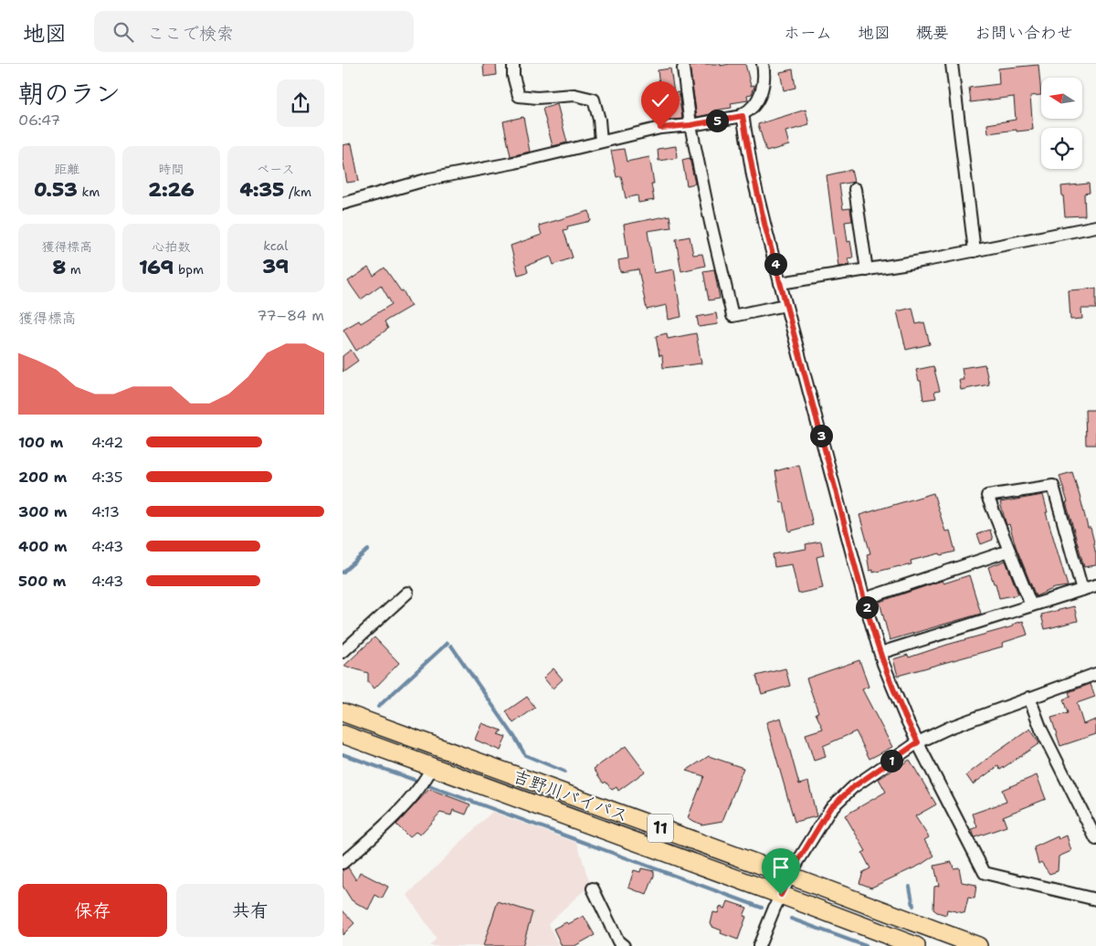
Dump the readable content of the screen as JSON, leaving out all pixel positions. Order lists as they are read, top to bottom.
{
  "streets": {
    "highway": ["吉野川バイパス", "11"]
  },
  "north": "left",
  "page": {
    "header": "地図",
    "search": "ここで検索",
    "nav": [
      "ホーム",
      "地図",
      "概要",
      "お問い合わせ"
    ],
    "heading": ["朝のラン", "06:47"],
    "pins": [
      "5",
      "4",
      "3",
      "2",
      "1"
    ],
    "stats": [
      ["距離", "0.53 km"],
      ["時間", "2:26"],
      ["ペース", "4:35 /km"],
      ["獲得標高", "8 m"],
      ["心拍数", "169 bpm"],
      ["kcal", "39"]
    ],
    "chart": ["獲得標高", "77–84 m"],
    "list": [
      {
        "name": "100 m",
        "note": "4:42"
      },
      {
        "name": "200 m",
        "note": "4:35"
      },
      {
        "name": "300 m",
        "note": "4:13"
      },
      {
        "name": "400 m",
        "note": "4:43"
      },
      {
        "name": "500 m",
        "note": "4:43"
      }
    ],
    "buttons": ["保存", "共有"]
  }
}
